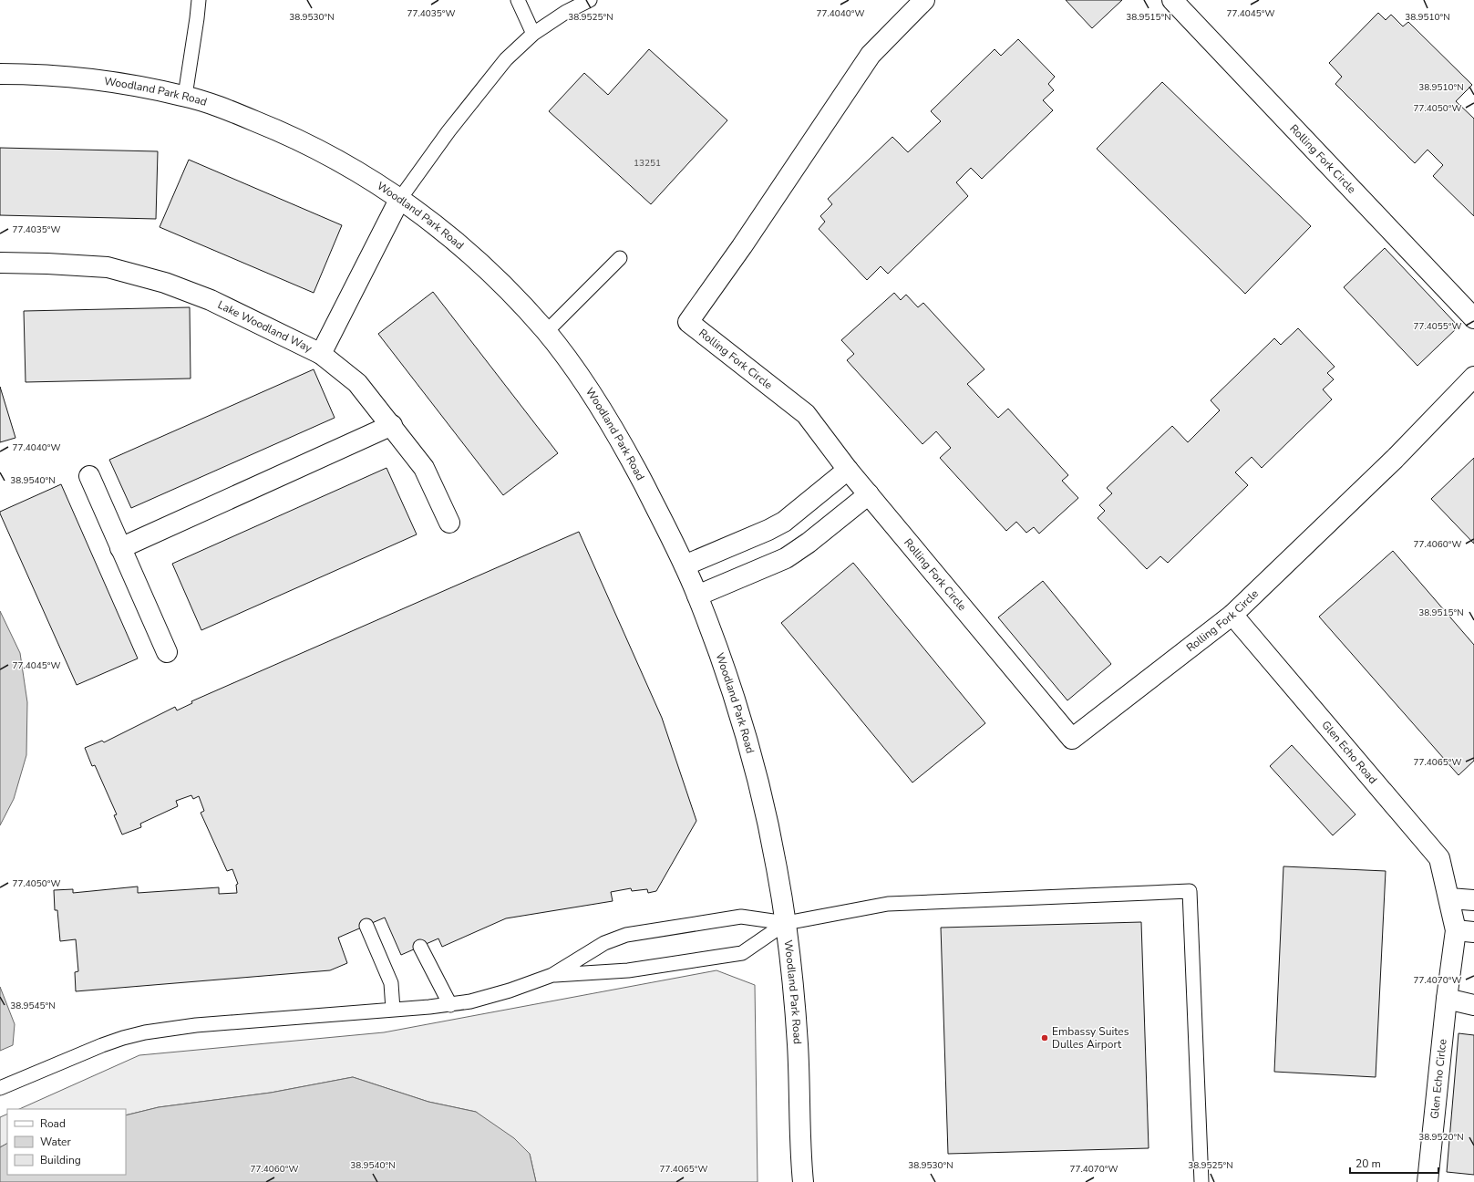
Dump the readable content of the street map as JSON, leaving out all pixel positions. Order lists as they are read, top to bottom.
{
  "streets": {
    "street": [
      "Woodland Park Road",
      "Rolling Fork Circle",
      "Lake Woodland Way",
      "Glen Echo Road",
      "Glen Echo Cirlce"
    ]
  },
  "crossings": [
    ["Rolling Fork Circle", "Glen Echo Road"],
    ["Glen Echo Road", "Glen Echo Cirlce"]
  ],
  "places": ["Embassy Suites Dulles Airport"],
  "house_numbers": ["13251"],
  "legend": ["Road", "Water", "Building"],
  "scale_bar": "20 m",
  "coordinates": [
    "77.4035°W",
    "77.4045°W",
    "77.4040°W",
    "38.9530°N",
    "38.9525°N",
    "38.9515°N",
    "38.9510°N",
    "77.4050°W",
    "77.4055°W",
    "38.9540°N",
    "77.4060°W",
    "77.4065°W",
    "77.4070°W",
    "38.9545°N",
    "38.9520°N"
  ]
}
